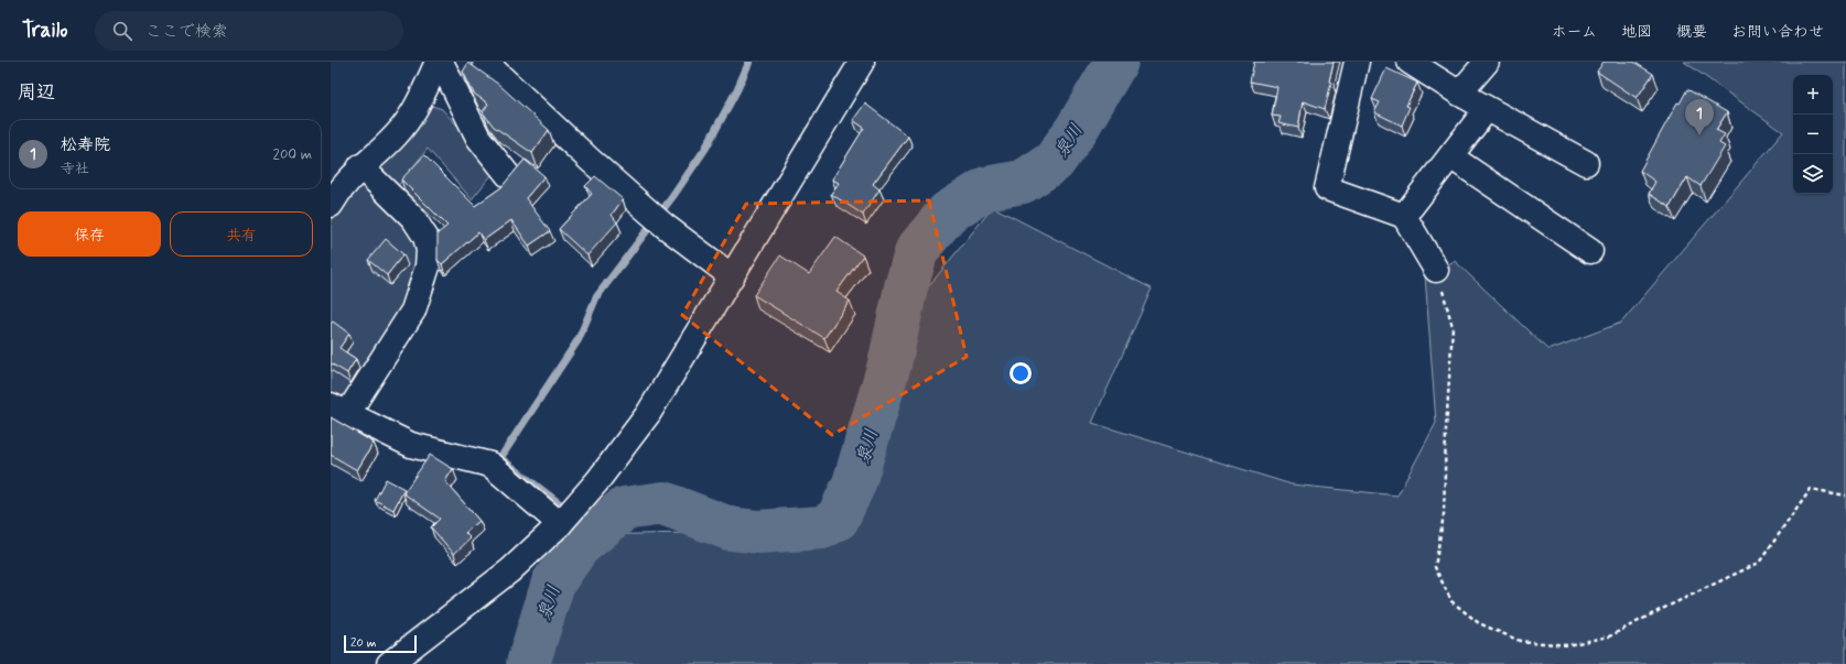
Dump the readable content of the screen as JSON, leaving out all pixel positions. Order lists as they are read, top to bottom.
{
  "water": ["泉川"],
  "scale_bar": "20 m",
  "page": {
    "header": "Trailo",
    "search": "ここで検索",
    "nav": [
      "ホーム",
      "地図",
      "概要",
      "お問い合わせ"
    ],
    "heading": "周辺",
    "map_buttons": ["+", "−"],
    "pins": "1",
    "list": [
      {
        "mark": "1",
        "name": "松寿院",
        "note": "寺社",
        "value": "200 m"
      }
    ],
    "buttons": ["保存", "共有"],
    "scale": "20 m"
  }
}
